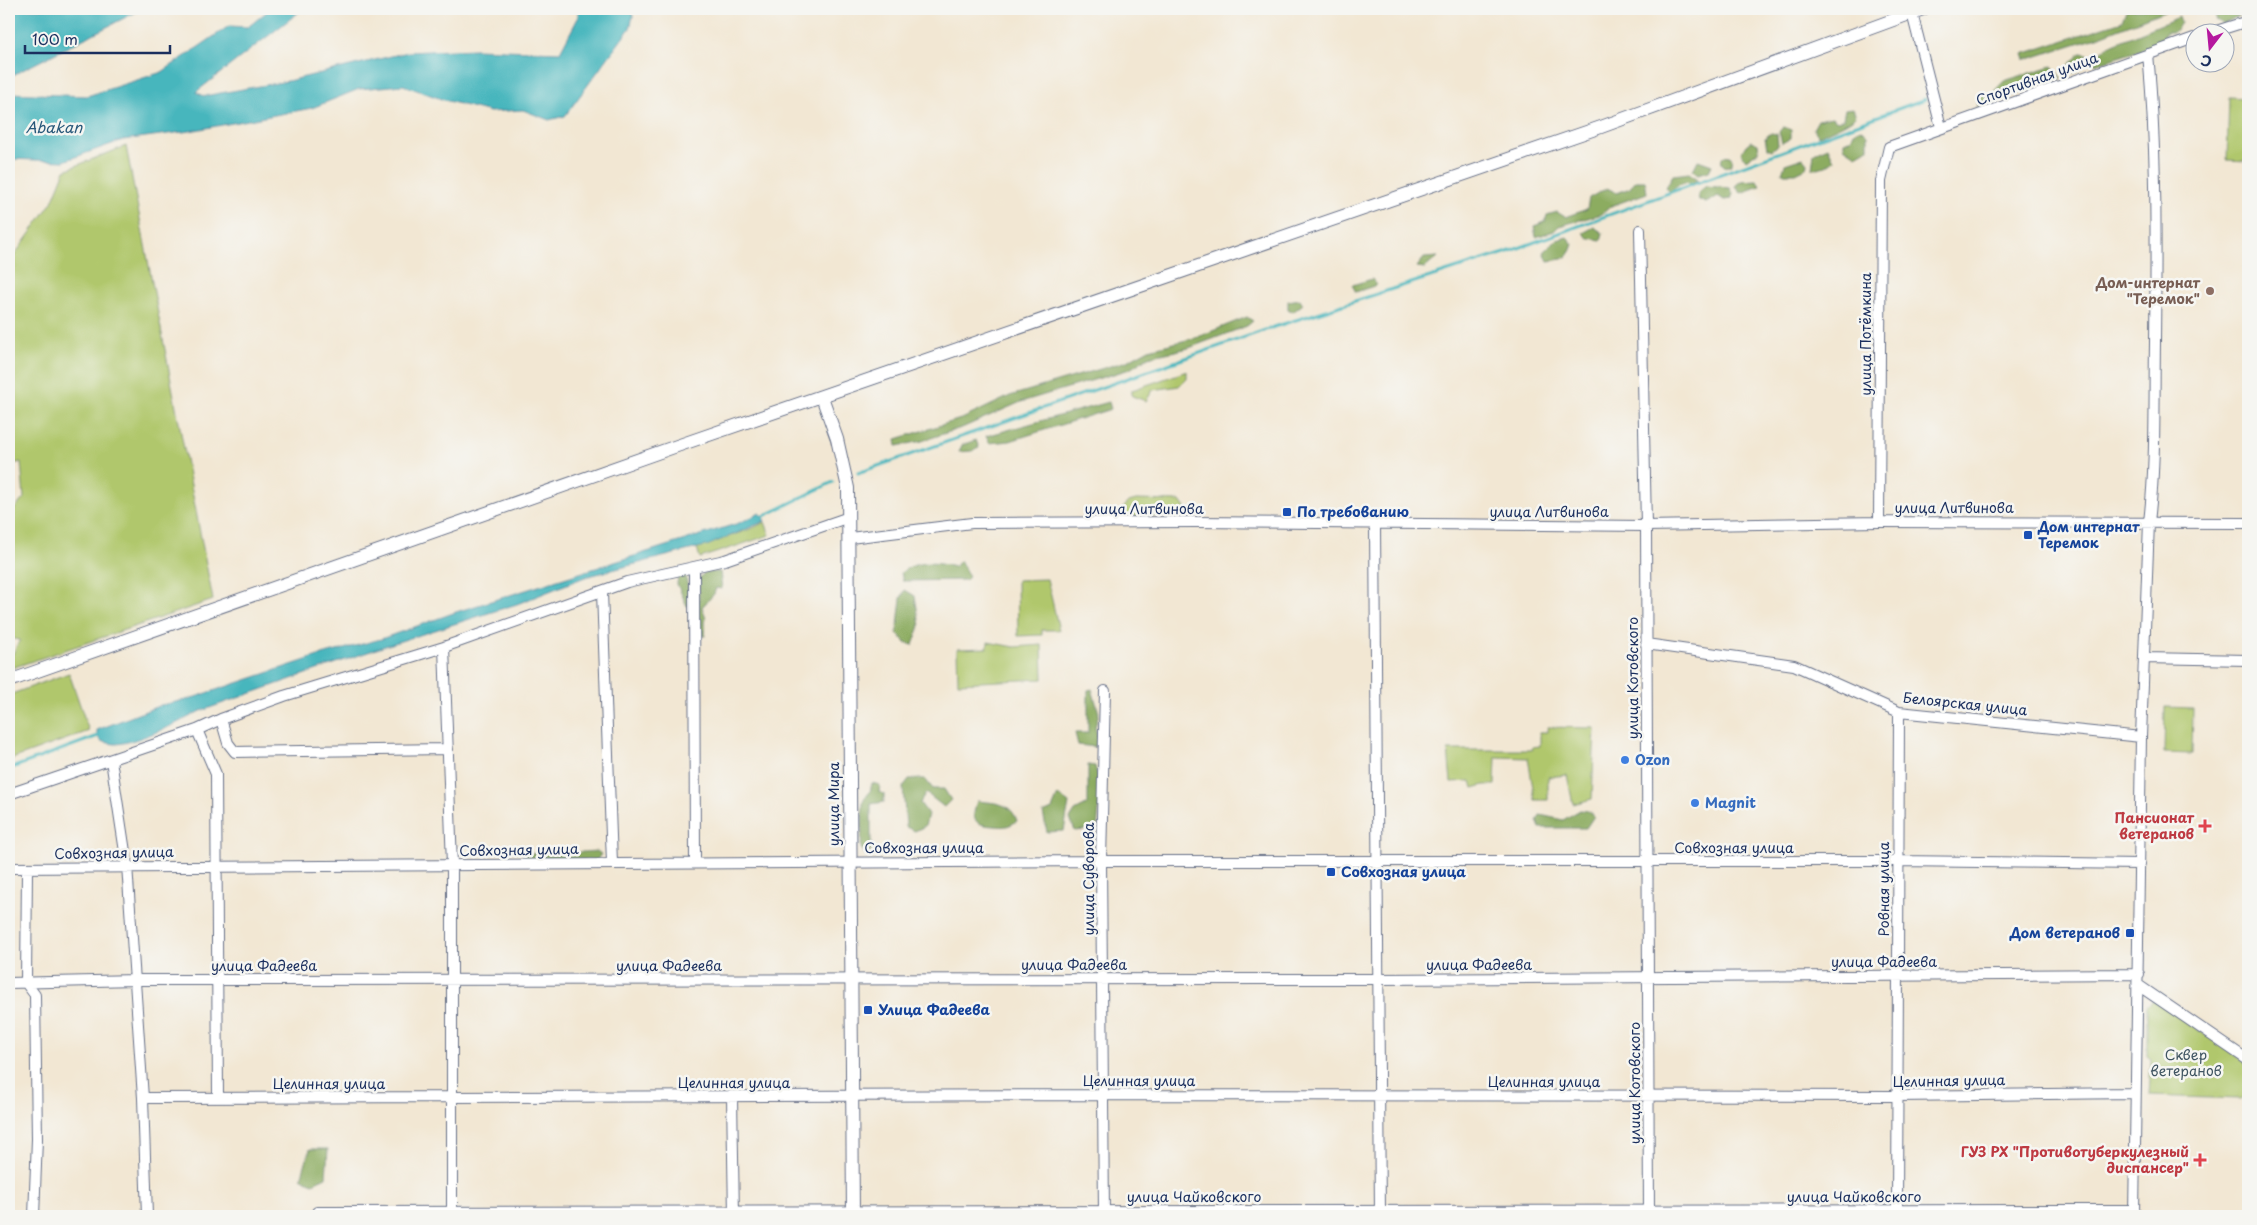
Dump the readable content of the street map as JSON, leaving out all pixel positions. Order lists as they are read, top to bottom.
{
  "streets": {
    "main road": ["улица Мира"],
    "street": [
      "Спортивная улица",
      "улица Потёмкина",
      "улица Литвинова",
      "улица Котовского",
      "Белоярская улица",
      "Совхозная улица",
      "улица Суворова",
      "Ровная улица",
      "улица Фадеева",
      "Целинная улица",
      "улица Чайковского"
    ]
  },
  "crossings": [
    ["Спортивная улица", "улица Потёмкина"],
    ["улица Потёмкина", "улица Литвинова"],
    ["улица Литвинова", "улица Котовского"],
    ["улица Литвинова", "улица Мира"],
    ["улица Котовского", "Белоярская улица"],
    ["улица Котовского", "Совхозная улица"],
    ["улица Котовского", "улица Фадеева"],
    ["улица Котовского", "Целинная улица"],
    ["улица Котовского", "улица Чайковского"],
    ["Белоярская улица", "Ровная улица"],
    ["улица Мира", "Совхозная улица"],
    ["улица Мира", "улица Фадеева"],
    ["улица Мира", "Целинная улица"],
    ["улица Мира", "улица Чайковского"],
    ["Совхозная улица", "улица Суворова"],
    ["Совхозная улица", "Ровная улица"],
    ["улица Суворова", "улица Фадеева"],
    ["улица Суворова", "Целинная улица"],
    ["улица Суворова", "улица Чайковского"],
    ["Ровная улица", "улица Фадеева"],
    ["Ровная улица", "Целинная улица"],
    ["Ровная улица", "улица Чайковского"]
  ],
  "water": ["Abakan"],
  "parks": ["Сквер ветеранов"],
  "places": {
    "other": ["Дом-интернат \"Теремок\"", "Ozon", "Magnit"],
    "transit": [
      "По требованию",
      "Дом интернат Теремок",
      "Совхозная улица",
      "Дом ветеранов",
      "Улица Фадеева"
    ],
    "health": ["Пансионат ветеранов", "ГУЗ РХ \"Противотуберкулезный диспансер\""]
  },
  "scale_bar": "100 m",
  "north": "bottom"
}
